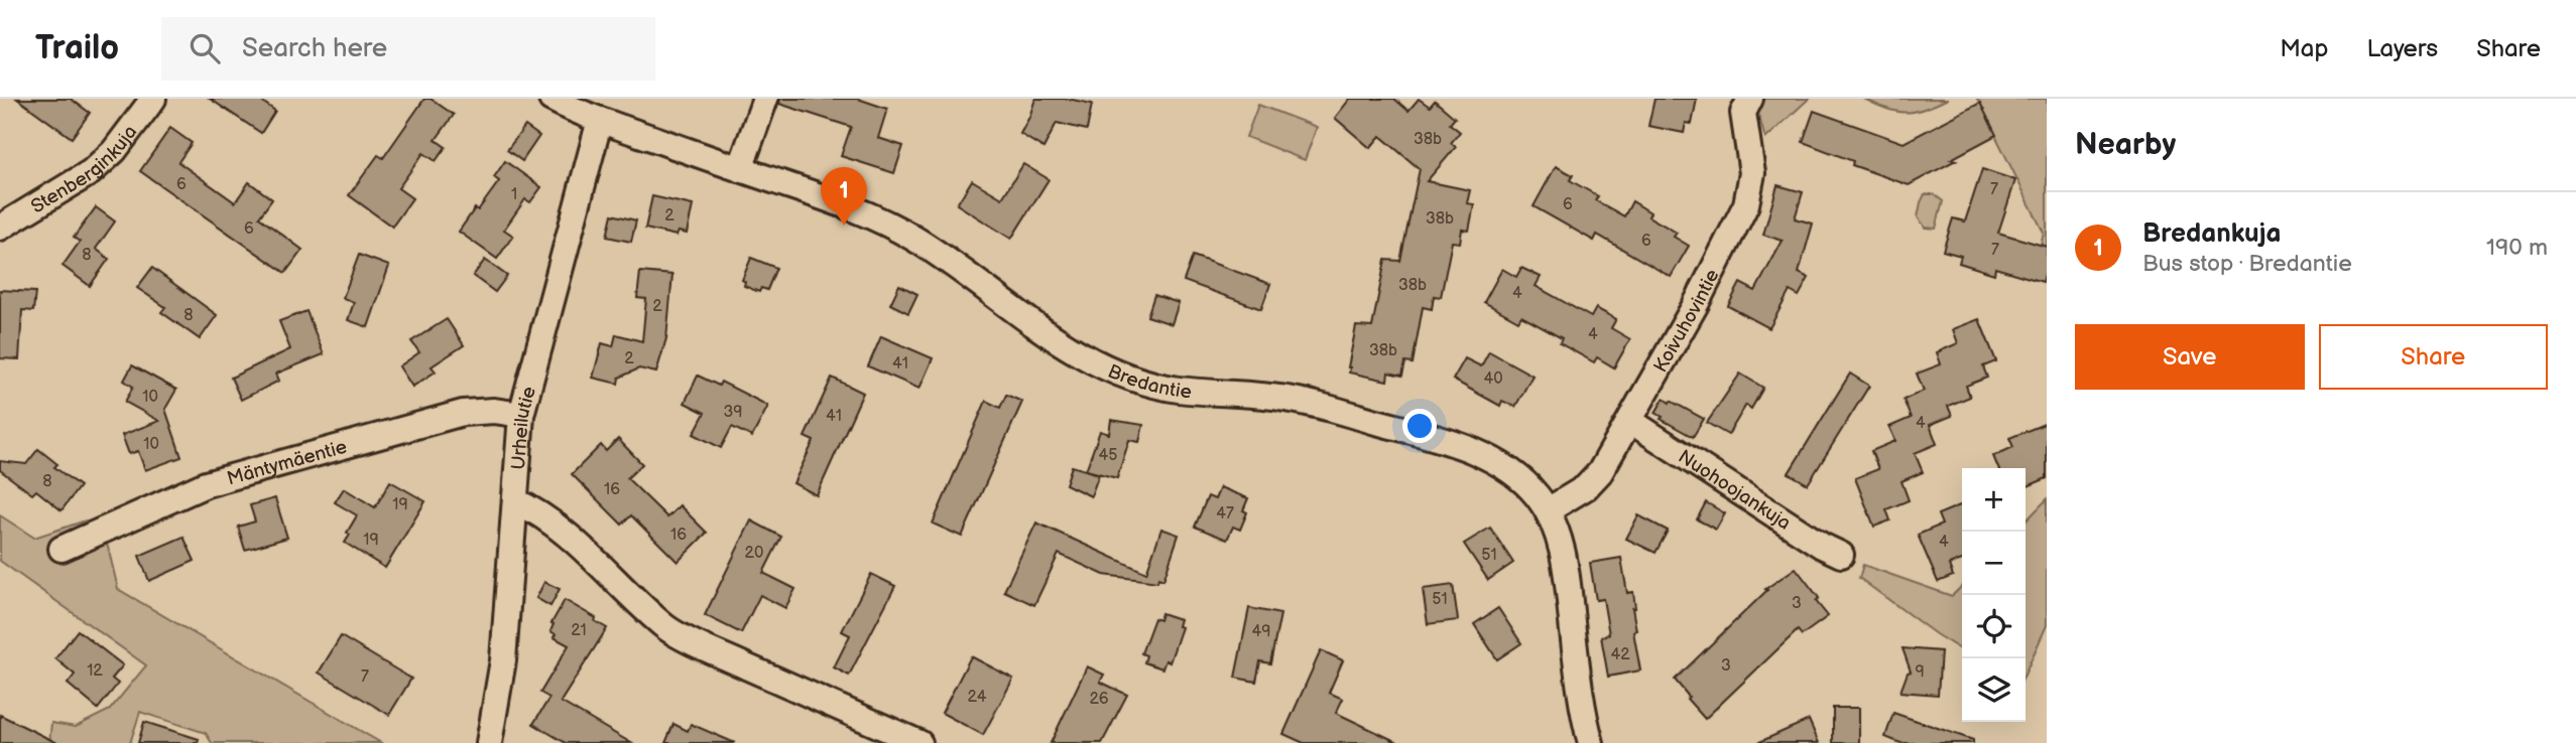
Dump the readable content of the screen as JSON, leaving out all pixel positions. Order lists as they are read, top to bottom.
{
  "streets": {
    "street": [
      "Stenberginkuja",
      "Koivuhovintie",
      "Bredantie",
      "Urheilutie",
      "Mäntymäentie",
      "Nuohoojankuja"
    ]
  },
  "crossings": [
    ["Koivuhovintie", "Bredantie"],
    ["Koivuhovintie", "Nuohoojankuja"],
    ["Bredantie", "Urheilutie"],
    ["Urheilutie", "Mäntymäentie"]
  ],
  "house_numbers": [
    "38b",
    "6",
    "7",
    "1",
    "6",
    "2",
    "38b",
    "6",
    "6",
    "7",
    "8",
    "38b",
    "4",
    "2",
    "8",
    "4",
    "38b",
    "2",
    "41",
    "40",
    "10",
    "39",
    "41",
    "4",
    "10",
    "45",
    "8",
    "16",
    "19",
    "47",
    "16",
    "19",
    "4",
    "20",
    "51",
    "51",
    "3",
    "21",
    "49",
    "42",
    "3",
    "12",
    "9",
    "7",
    "24",
    "26"
  ],
  "page": {
    "header": "Trailo",
    "search": "Search here",
    "nav": ["Map", "Layers", "Share"],
    "heading": "Nearby",
    "pins": "1",
    "list": [
      {
        "mark": "1",
        "name": "Bredankuja",
        "note": "Bus stop · Bredantie",
        "value": "190 m"
      }
    ],
    "buttons": ["Save", "Share"],
    "map_buttons": ["+", "−"]
  }
}
